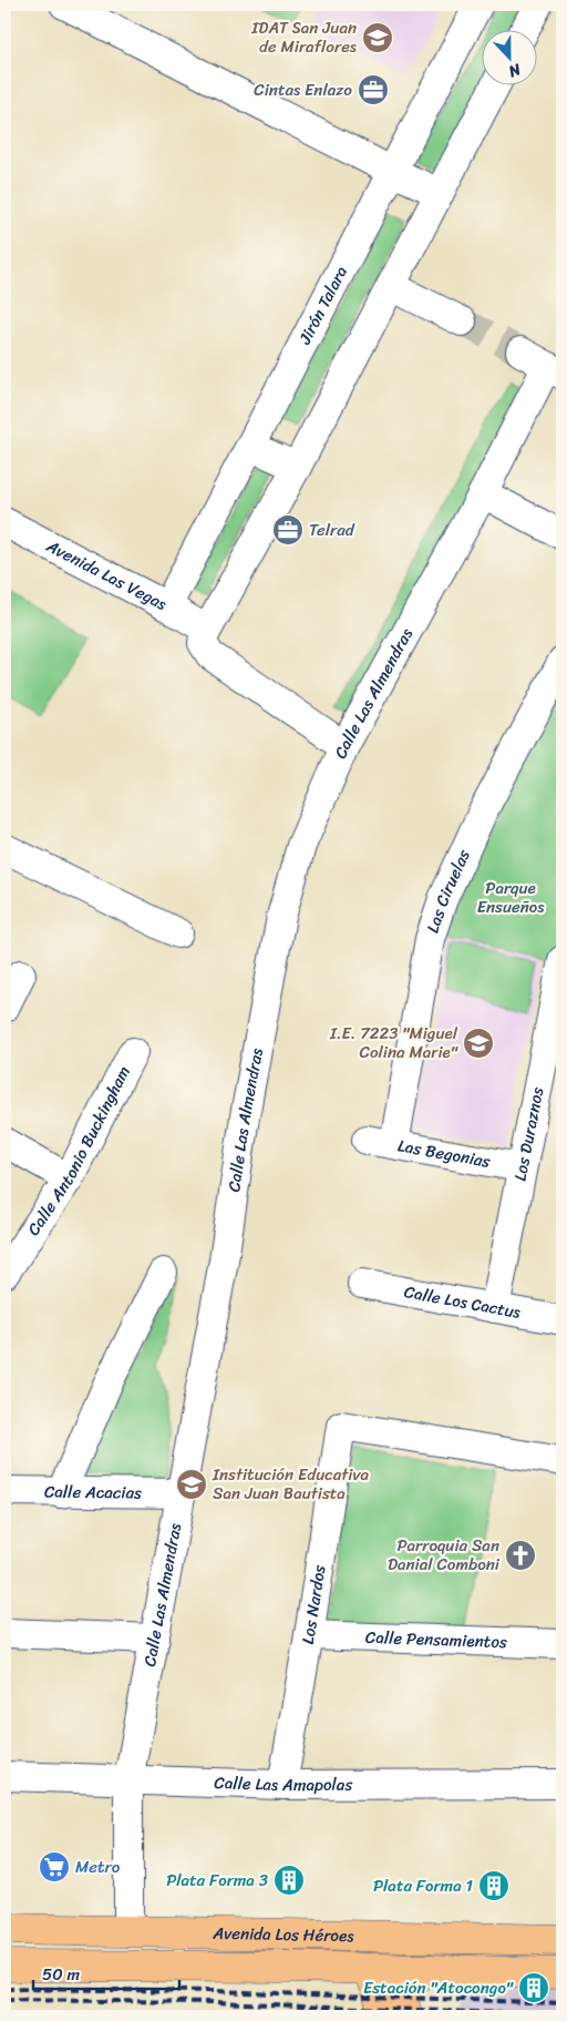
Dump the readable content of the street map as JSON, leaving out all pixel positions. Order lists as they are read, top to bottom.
{
  "streets": {
    "main road": ["Avenida Los Héroes"],
    "street": [
      "Jirón Talara",
      "Avenida Las Vegas",
      "Calle Las Almendras",
      "Las Ciruelas",
      "Los Duraznos",
      "Calle Antonio Buckingham",
      "Las Begonias",
      "Calle Los Cactus",
      "Calle Acacias",
      "Los Nardos",
      "Calle Pensamientos",
      "Calle Las Amapolas"
    ]
  },
  "crossings": [
    ["Jirón Talara", "Avenida Las Vegas"],
    ["Calle Las Almendras", "Calle Acacias"],
    ["Calle Las Almendras", "Calle Las Amapolas"],
    ["Calle Las Almendras", "Avenida Los Héroes"],
    ["Las Ciruelas", "Las Begonias"],
    ["Los Duraznos", "Las Begonias"],
    ["Los Duraznos", "Calle Los Cactus"],
    ["Los Nardos", "Calle Pensamientos"],
    ["Los Nardos", "Calle Las Amapolas"]
  ],
  "parks": ["Parque Ensueños"],
  "places": {
    "school or university": ["IDAT San Juan de Miraflores", "I.E. 7223 \"Miguel Colina Marie\"", "Institución Educativa San Juan Bautista"],
    "office": ["Cintas Enlazo", "Telrad"],
    "church": ["Parroquia San Danial Comboni"],
    "supermarket": ["Metro"],
    "building": ["Plata Forma 3", "Plata Forma 1", "Estación \"Atocongo\""]
  },
  "scale_bar": "50 m",
  "north": "bottom"
}
